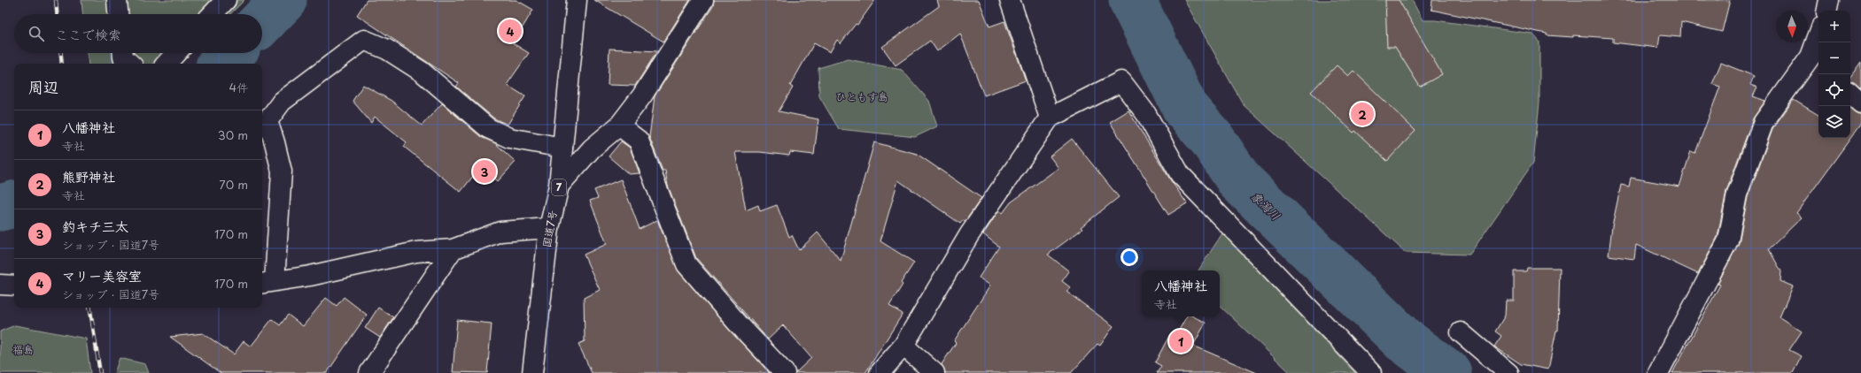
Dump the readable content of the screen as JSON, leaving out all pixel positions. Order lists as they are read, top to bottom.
{
  "streets": {
    "main road": ["7", "国道7号"]
  },
  "water": ["象潟川"],
  "parks": ["ひともす島", "福島"],
  "north": "bottom",
  "page": {
    "map_buttons": ["+", "−"],
    "search": "ここで検索",
    "pins": [
      "4",
      "2",
      "3",
      "1"
    ],
    "heading": ["周辺", "4件"],
    "list": [
      {
        "mark": "1",
        "name": "八幡神社",
        "note": "寺社",
        "value": "30 m"
      },
      {
        "mark": "2",
        "name": "熊野神社",
        "note": "寺社",
        "value": "70 m"
      },
      {
        "mark": "3",
        "name": "釣キチ三太",
        "note": "ショップ · 国道7号",
        "value": "170 m"
      },
      {
        "mark": "4",
        "name": "マリー美容室",
        "note": "ショップ · 国道7号",
        "value": "170 m"
      }
    ],
    "popup": ["八幡神社", "寺社"]
  }
}
